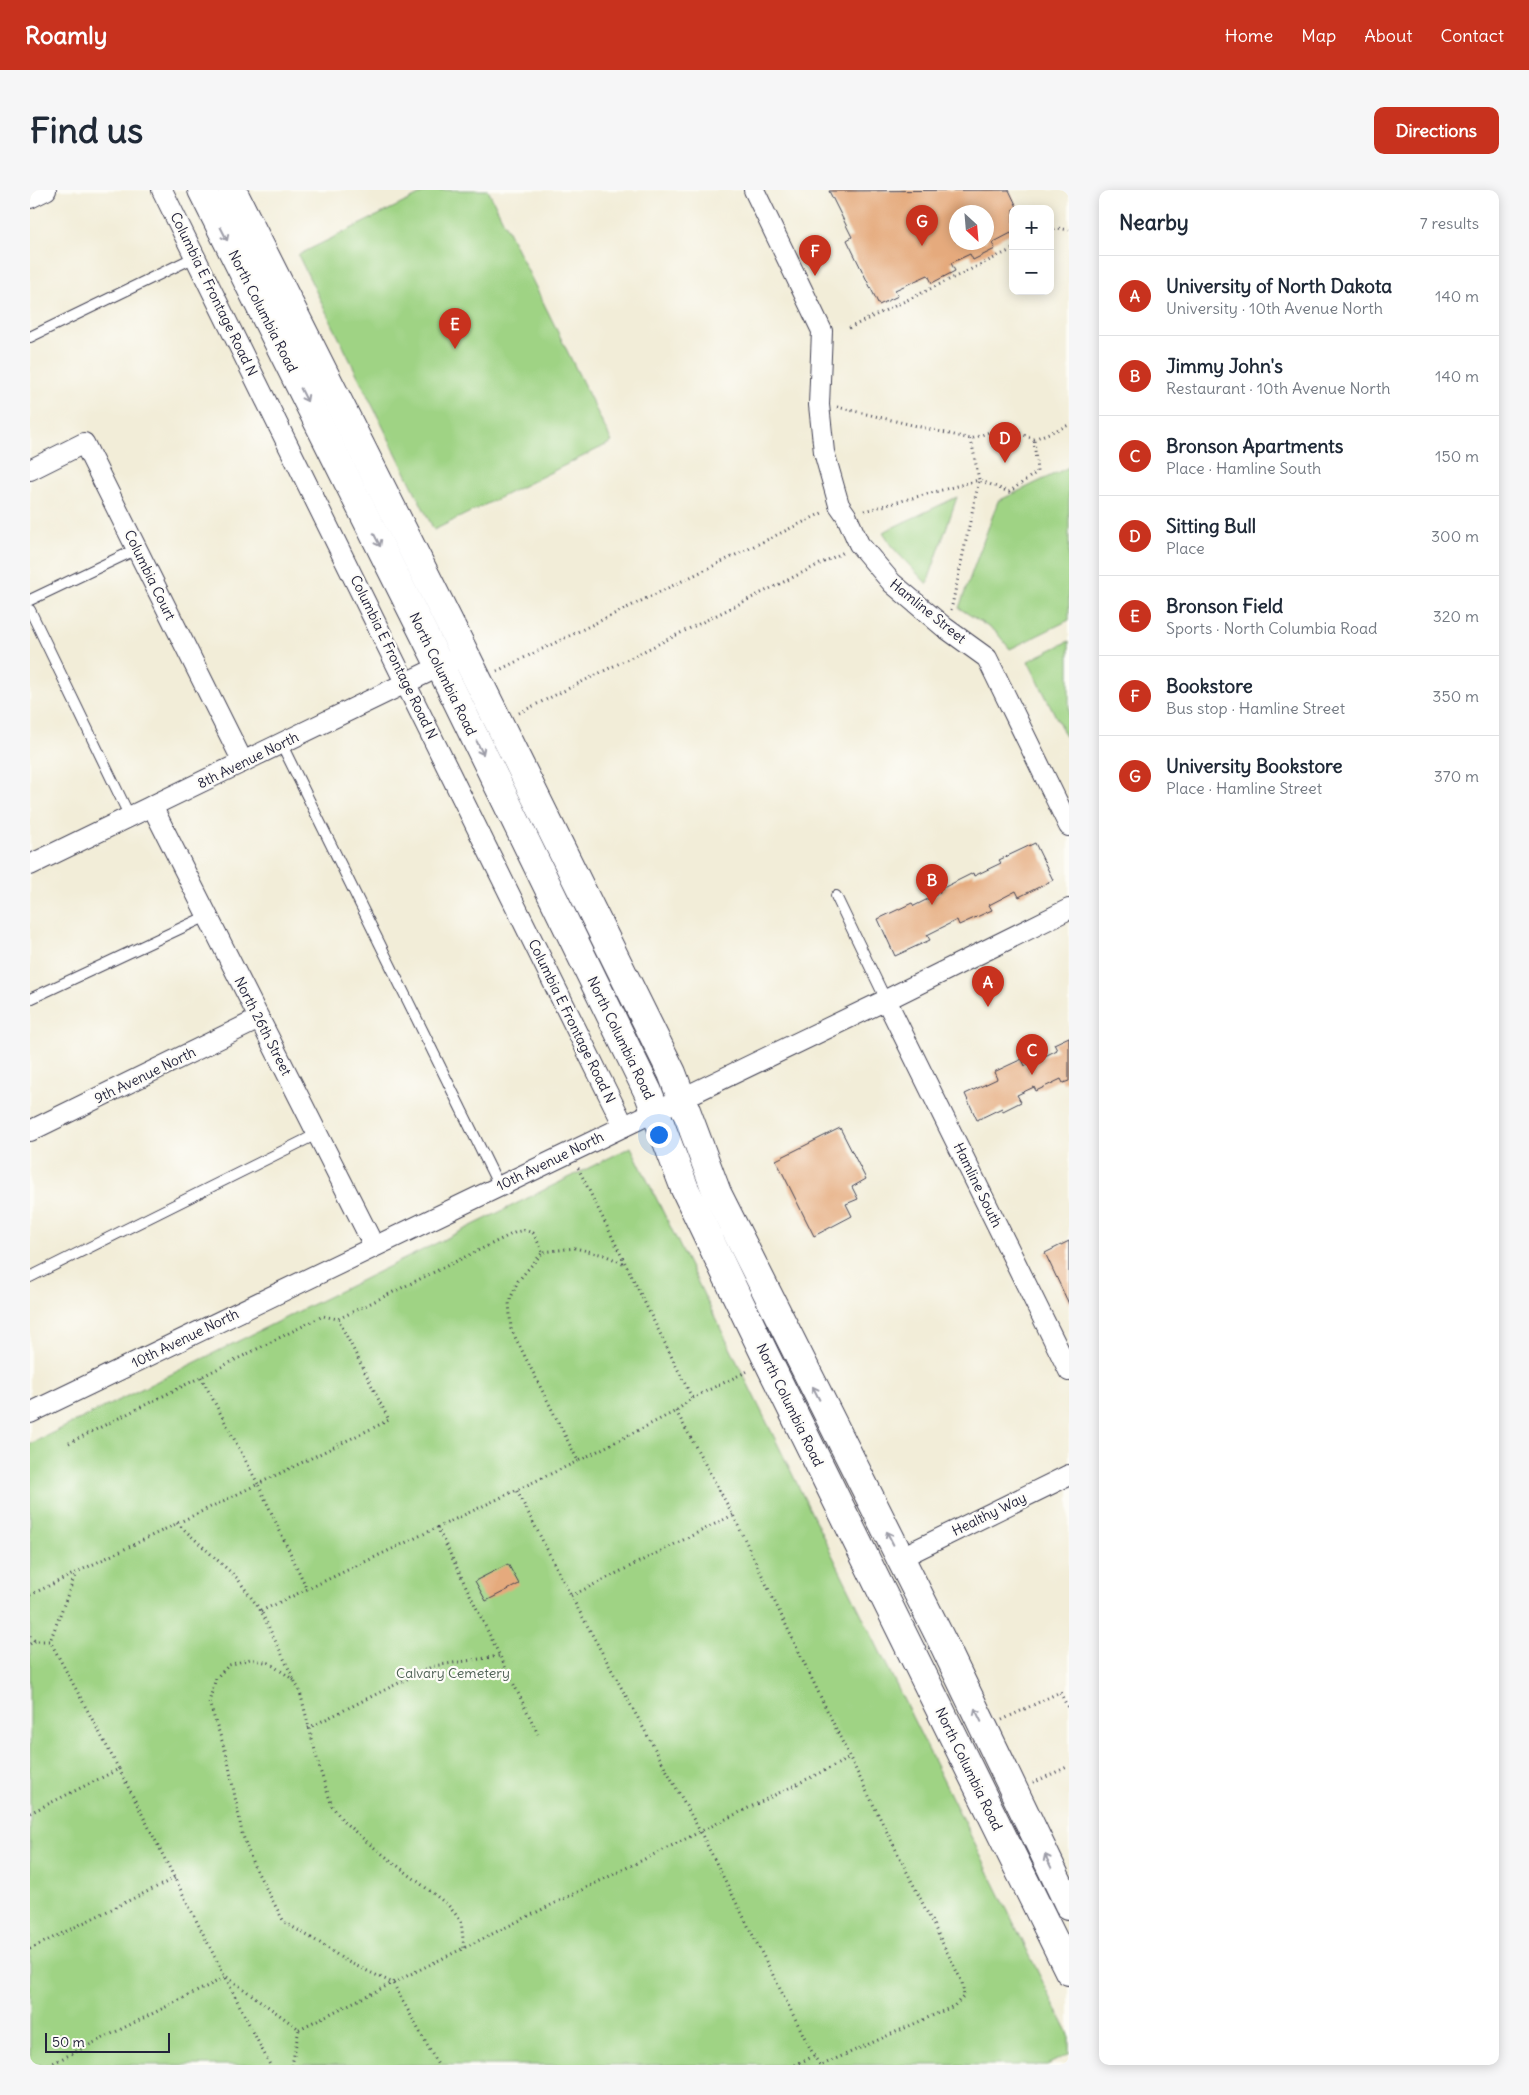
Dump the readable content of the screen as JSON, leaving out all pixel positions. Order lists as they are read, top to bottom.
{
  "streets": {
    "main road": ["North Columbia Road"],
    "street": [
      "Columbia E Frontage Road N",
      "Columbia Court",
      "Hamline Street",
      "8th Avenue North",
      "North 26th Street",
      "9th Avenue North",
      "10th Avenue North",
      "Hamline South",
      "Healthy Way"
    ]
  },
  "crossings": [
    ["Columbia E Frontage Road N", "8th Avenue North"],
    ["Columbia E Frontage Road N", "10th Avenue North"],
    ["North Columbia Road", "8th Avenue North"],
    ["North Columbia Road", "10th Avenue North"],
    ["Columbia Court", "8th Avenue North"],
    ["8th Avenue North", "North 26th Street"],
    ["North 26th Street", "9th Avenue North"],
    ["North 26th Street", "10th Avenue North"],
    ["10th Avenue North", "Hamline South"]
  ],
  "parks": ["Calvary Cemetery"],
  "scale_bar": "50 m",
  "north": "bottom right",
  "page": {
    "header": "Roamly",
    "nav": [
      "Home",
      "Map",
      "About",
      "Contact"
    ],
    "buttons": "Directions",
    "title": "Find us",
    "heading": ["Nearby", "7 results"],
    "map_buttons": ["+", "−"],
    "pins": [
      "G",
      "F",
      "E",
      "D",
      "B",
      "A",
      "C"
    ],
    "list": [
      {
        "mark": "A",
        "name": "University of North Dakota",
        "note": "University · 10th Avenue North",
        "value": "140 m"
      },
      {
        "mark": "B",
        "name": "Jimmy John's",
        "note": "Restaurant · 10th Avenue North",
        "value": "140 m"
      },
      {
        "mark": "C",
        "name": "Bronson Apartments",
        "note": "Place · Hamline South",
        "value": "150 m"
      },
      {
        "mark": "D",
        "name": "Sitting Bull",
        "note": "Place",
        "value": "300 m"
      },
      {
        "mark": "E",
        "name": "Bronson Field",
        "note": "Sports · North Columbia Road",
        "value": "320 m"
      },
      {
        "mark": "F",
        "name": "Bookstore",
        "note": "Bus stop · Hamline Street",
        "value": "350 m"
      },
      {
        "mark": "G",
        "name": "University Bookstore",
        "note": "Place · Hamline Street",
        "value": "370 m"
      }
    ],
    "scale": "50 m"
  }
}
